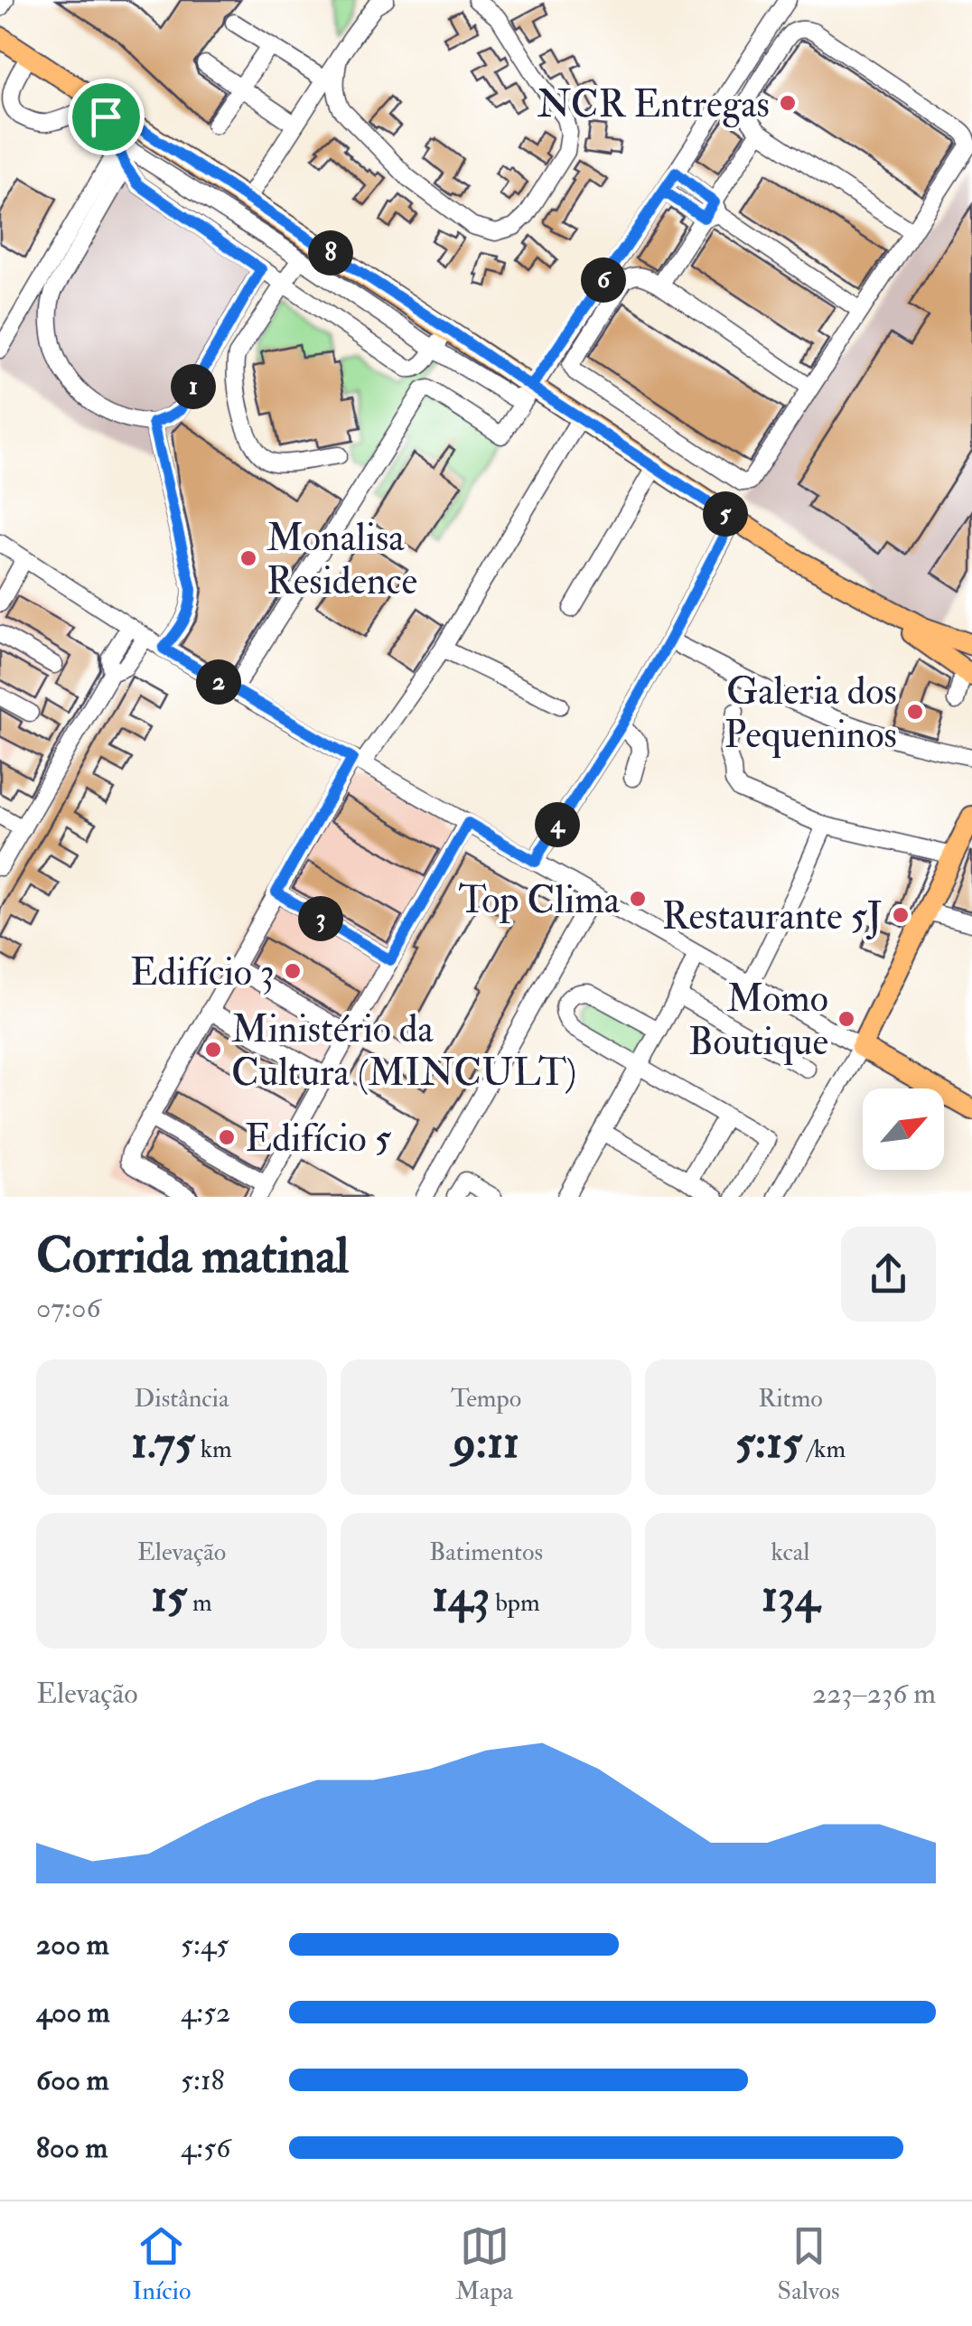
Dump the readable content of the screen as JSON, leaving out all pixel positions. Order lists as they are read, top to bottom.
{
  "places": [
    "NCR Entregas",
    "Monalisa Residence",
    "Galeria dos Pequeninos",
    "Top Clima",
    "Restaurante 5J",
    "Edifício 3",
    "Momo Boutique",
    "Ministério da Cultura (MINCULT)",
    "Edifício 5"
  ],
  "north": "top right",
  "page": {
    "pins": [
      "8",
      "6",
      "1",
      "5",
      "2",
      "4",
      "3"
    ],
    "heading": ["Corrida matinal", "07:06"],
    "stats": [
      ["Distância", "1.75 km"],
      ["Tempo", "9:11"],
      ["Ritmo", "5:15 /km"],
      ["Elevação", "15 m"],
      ["Batimentos", "143 bpm"],
      ["kcal", "134"]
    ],
    "chart": ["Elevação", "223–236 m"],
    "list": [
      {
        "name": "200 m",
        "note": "5:45"
      },
      {
        "name": "400 m",
        "note": "4:52"
      },
      {
        "name": "600 m",
        "note": "5:18"
      },
      {
        "name": "800 m",
        "note": "4:56"
      }
    ],
    "tabs": ["Início", "Mapa", "Salvos"]
  }
}
